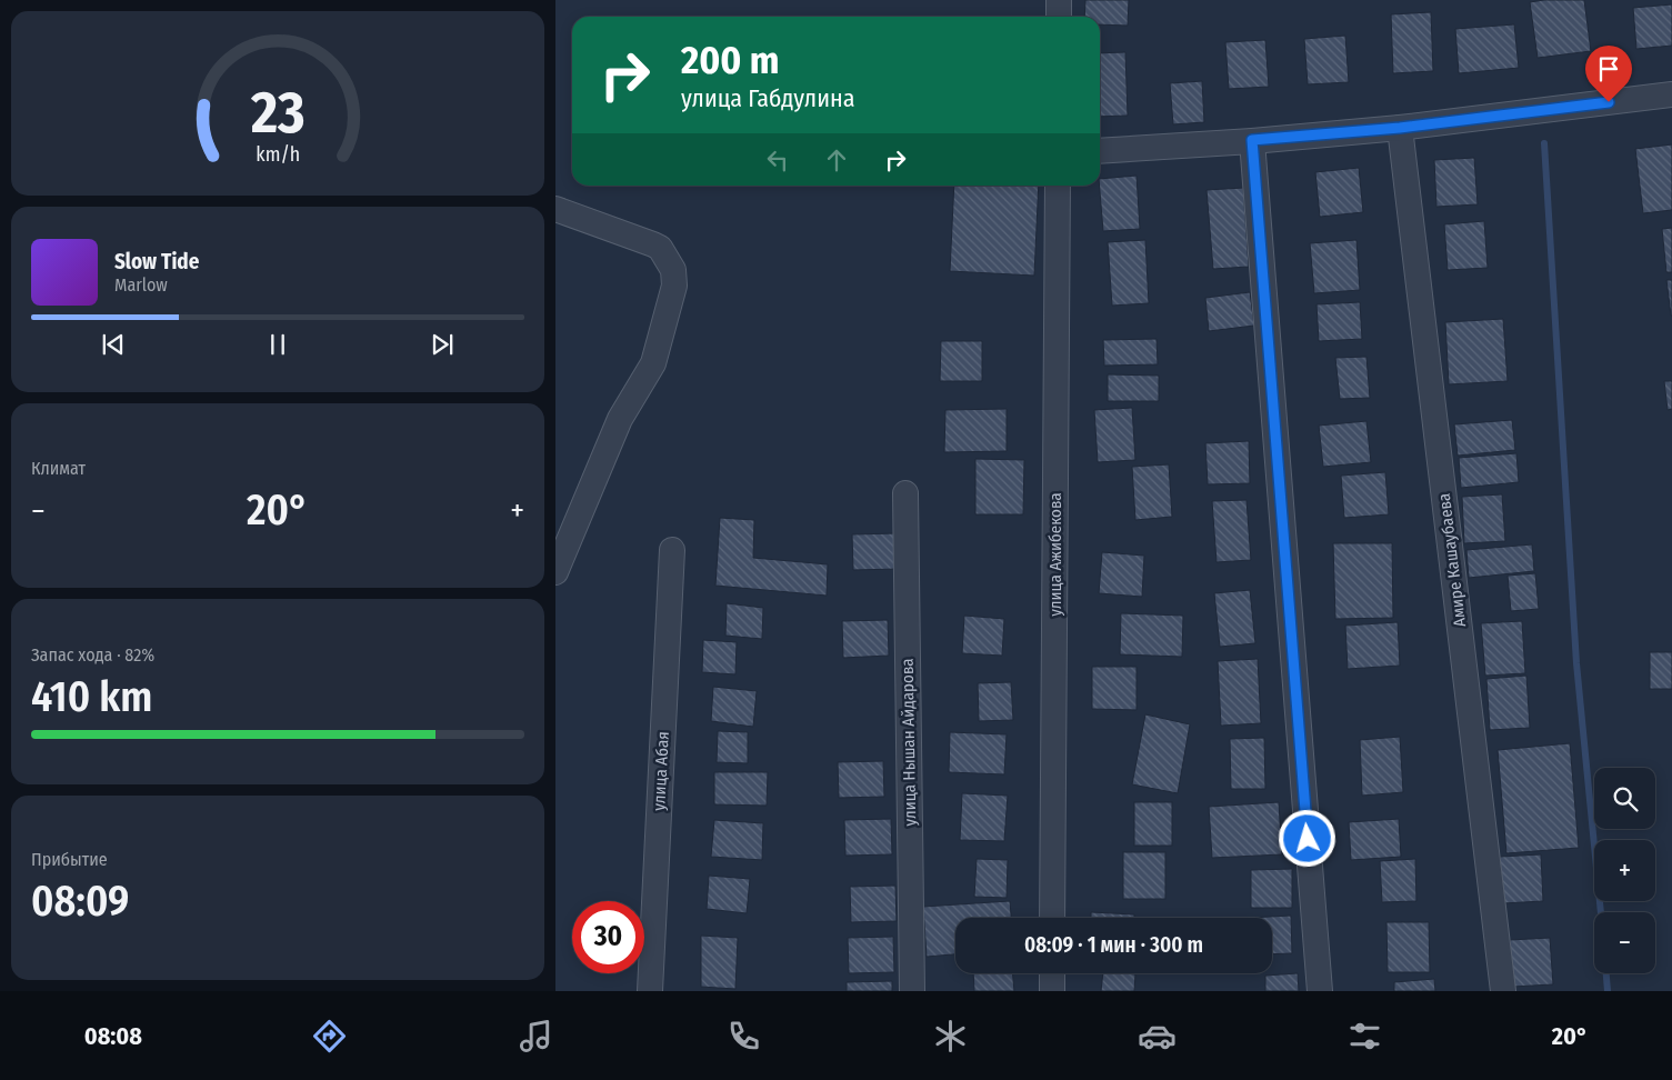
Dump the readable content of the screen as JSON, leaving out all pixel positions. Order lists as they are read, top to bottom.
{
  "streets": {
    "street": [
      "улица Ажибекова",
      "Амире Кашаубаева",
      "улица Нышан Айдарова",
      "улица Абая"
    ]
  },
  "page": {
    "turn": ["200 m", "улица Габдулина"],
    "song": ["Slow Tide", "Marlow"],
    "tile": [
      "Климат",
      ["Запас хода · 82%", "410 km"],
      ["Прибытие", "08:09"]
    ],
    "heat": ["−", "20°", "+"],
    "map_buttons": ["+", "−"],
    "limit": "30",
    "trip": "08:09 · 1 мин · 300 m",
    "tabs": ["08:08", "20°"],
    "gauge": ["23", "km/h"]
  }
}
